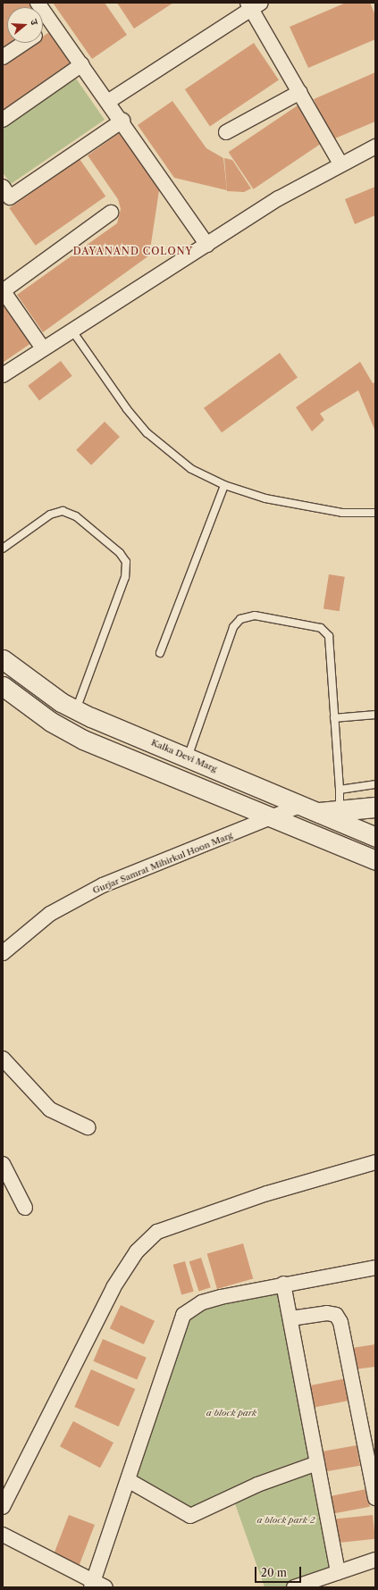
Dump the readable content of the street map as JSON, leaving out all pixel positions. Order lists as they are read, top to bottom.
{
  "streets": {
    "street": ["Kalka Devi Marg", "Gurjar Samrat Mihirkul Hoon Marg"]
  },
  "crossings": [
    ["Kalka Devi Marg", "Gurjar Samrat Mihirkul Hoon Marg"]
  ],
  "districts": ["DAYANAND COLONY"],
  "parks": ["a block park", "a block park 2"],
  "scale_bar": "20 m",
  "north": "right"
}
